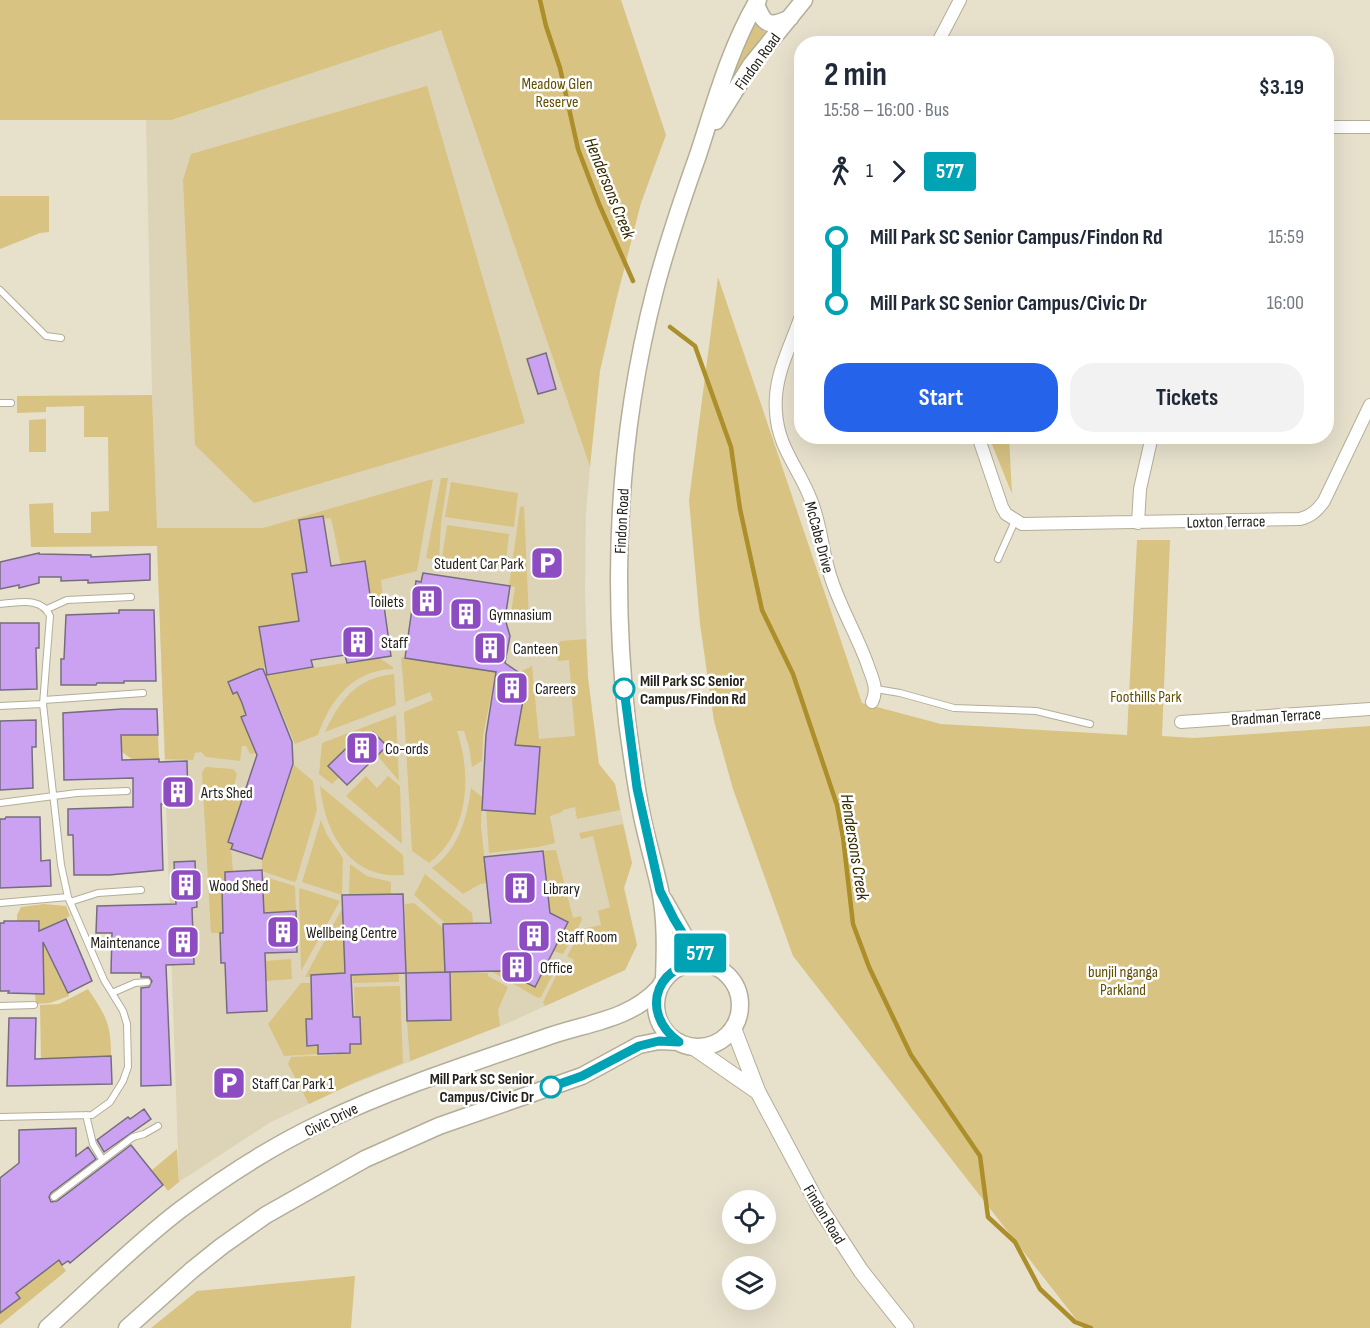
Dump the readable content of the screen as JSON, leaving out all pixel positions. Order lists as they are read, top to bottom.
{
  "streets": {
    "main road": ["Findon Road", "Civic Drive"],
    "street": ["Loxton Terrace", "McCabe Drive", "Bradman Terrace"]
  },
  "crossings": [
    ["Findon Road", "Civic Drive"]
  ],
  "water": ["Hendersons Creek"],
  "parks": ["Meadow Glen Reserve", "Foothills Park", "bunjil nganga Parkland"],
  "places": {
    "parking": ["Student Car Park", "Staff Car Park 1"],
    "building": [
      "Toilets",
      "Gymnasium",
      "Staff",
      "Canteen",
      "Careers",
      "Co-ords",
      "Arts Shed",
      "Wood Shed",
      "Library",
      "Wellbeing Centre",
      "Staff Room",
      "Maintenance",
      "Office"
    ],
    "other": ["Mill Park SC Senior Campus/Findon Rd", "Mill Park SC Senior Campus/Civic Dr"]
  },
  "lines": ["bus line 577"],
  "page": {
    "on_map": "577",
    "heading": ["2 min", "15:58 – 16:00 · Bus", "$3.19"],
    "legs": ["1", "577"],
    "list": [
      {
        "name": "Mill Park SC Senior Campus/Findon Rd",
        "value": "15:59"
      },
      {
        "name": "Mill Park SC Senior Campus/Civic Dr",
        "value": "16:00"
      }
    ],
    "buttons": ["Start", "Tickets"]
  }
}
